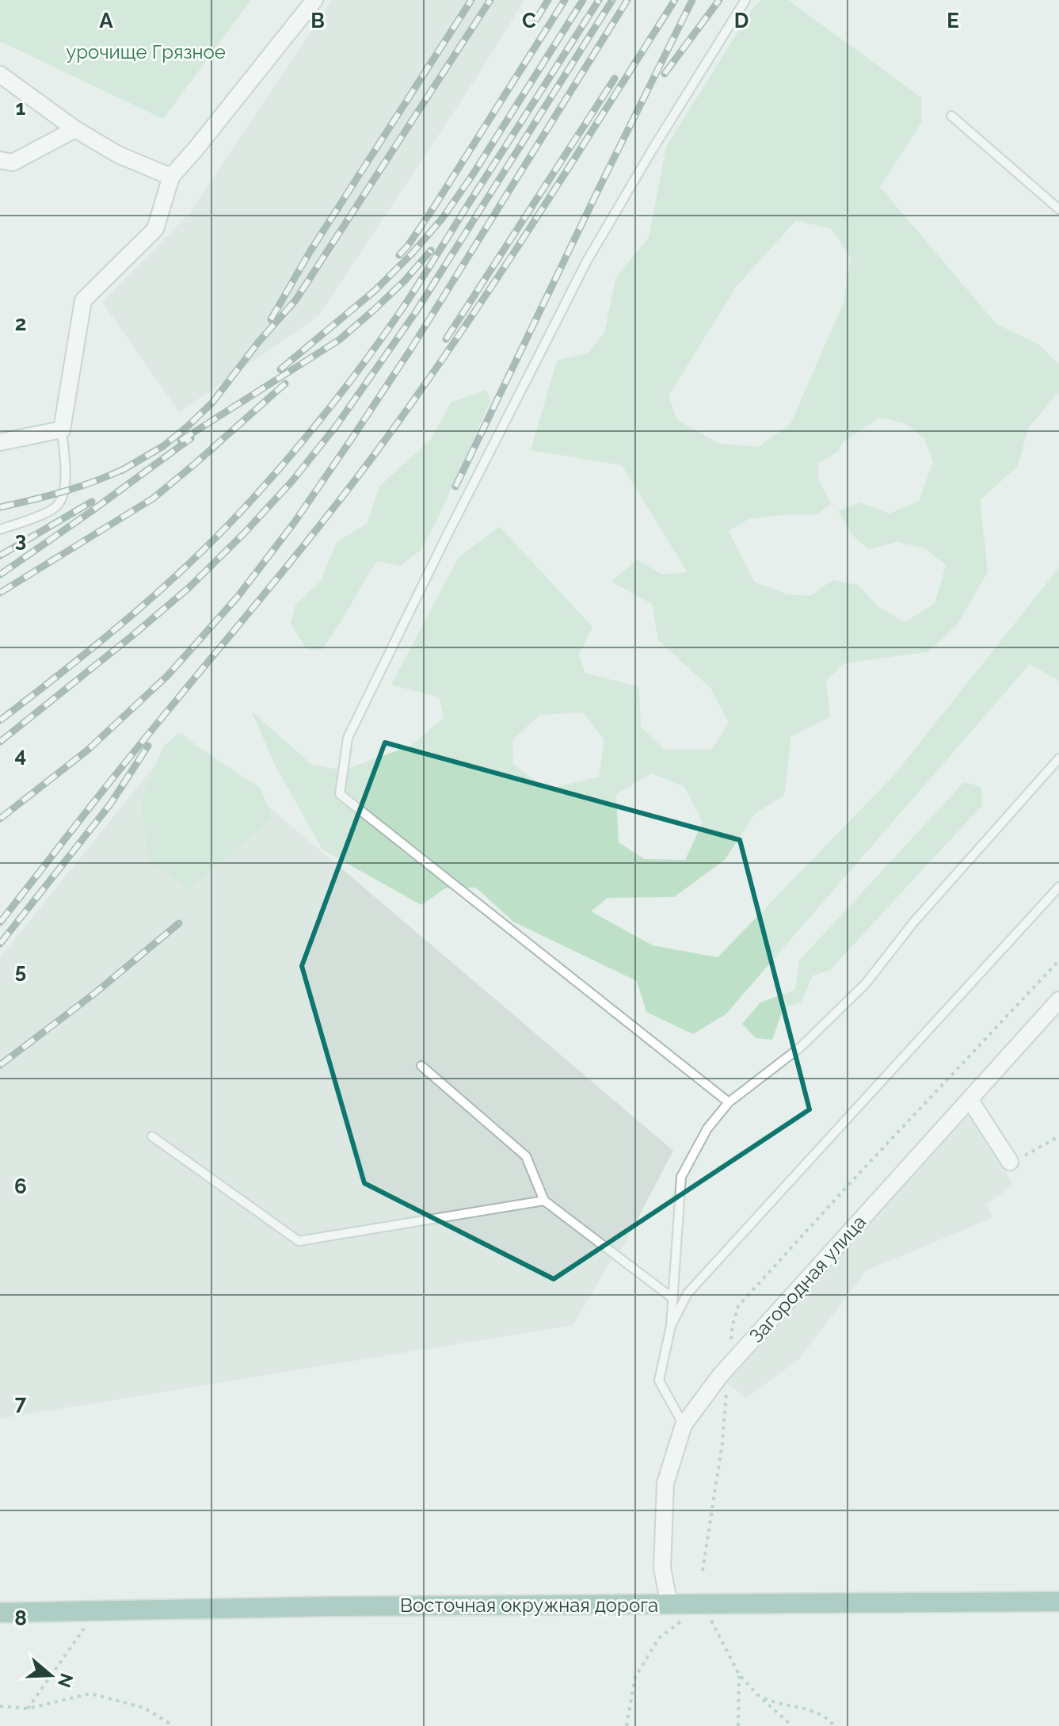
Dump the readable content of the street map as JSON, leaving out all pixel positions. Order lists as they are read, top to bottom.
{
  "streets": {
    "main road": ["Восточная окружная дорога"],
    "street": ["Загородная улица"]
  },
  "crossings": [
    ["Загородная улица", "Восточная окружная дорога"]
  ],
  "parks": ["урочище Грязное"],
  "north": "right",
  "grid": {
    "columns": [
      "A",
      "B",
      "C",
      "D",
      "E"
    ],
    "rows": [
      "1",
      "2",
      "3",
      "4",
      "5",
      "6",
      "7",
      "8"
    ]
  }
}
